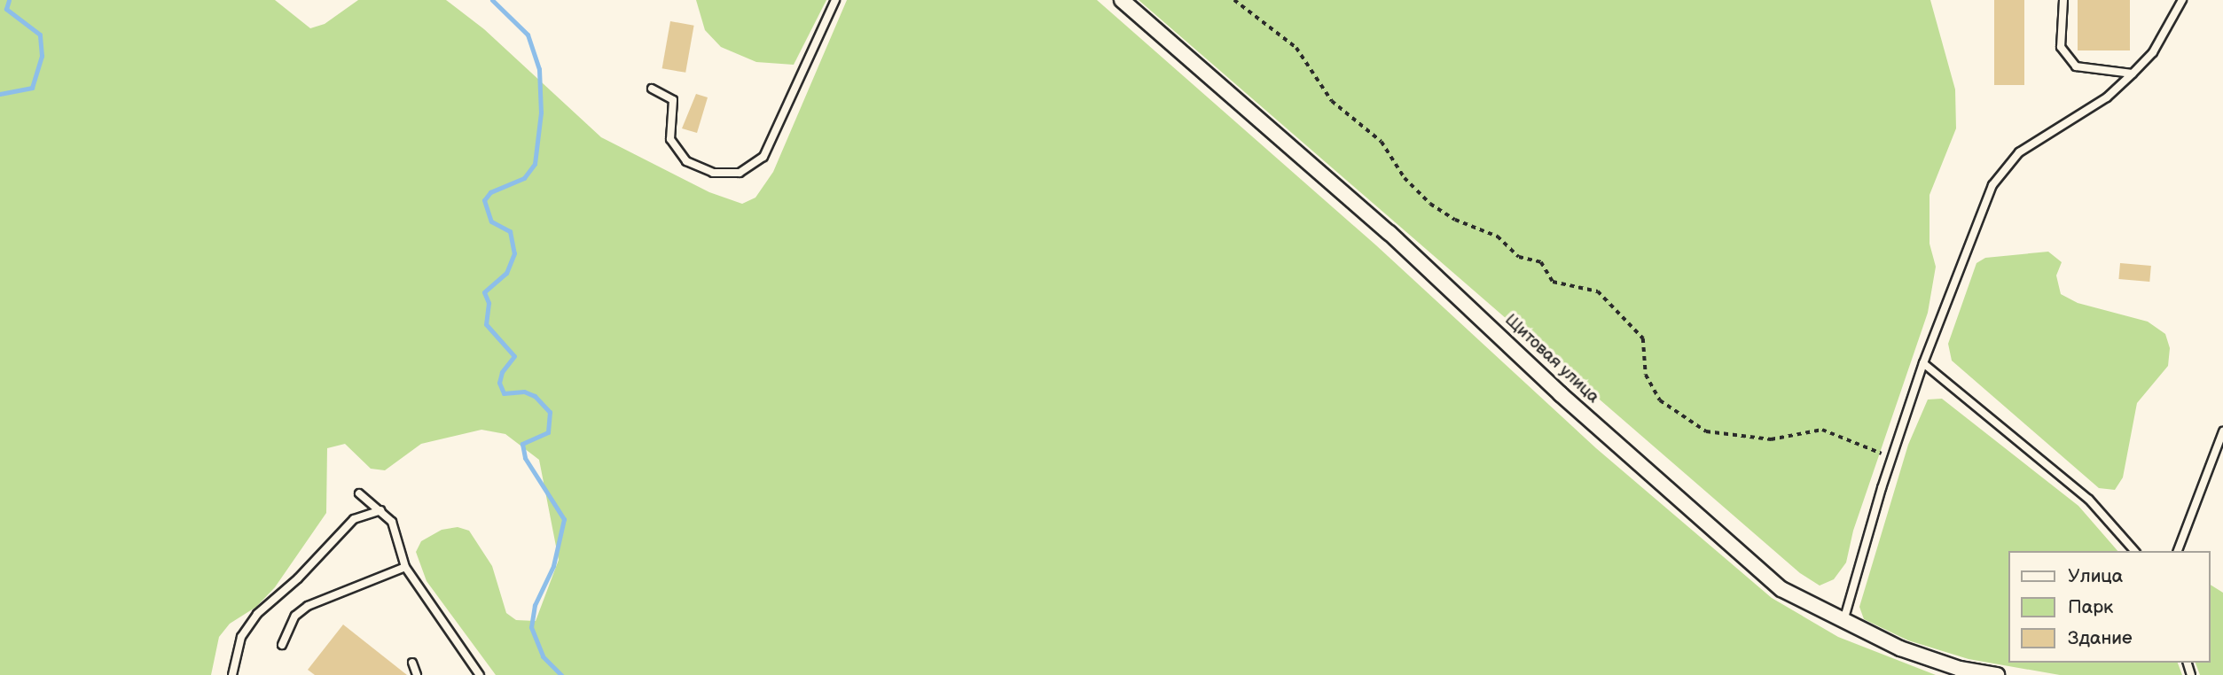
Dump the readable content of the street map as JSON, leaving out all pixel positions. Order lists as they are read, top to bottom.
{
  "streets": {
    "street": ["Щитовая улица"]
  },
  "legend": ["Улица", "Парк", "Здание"]
}
